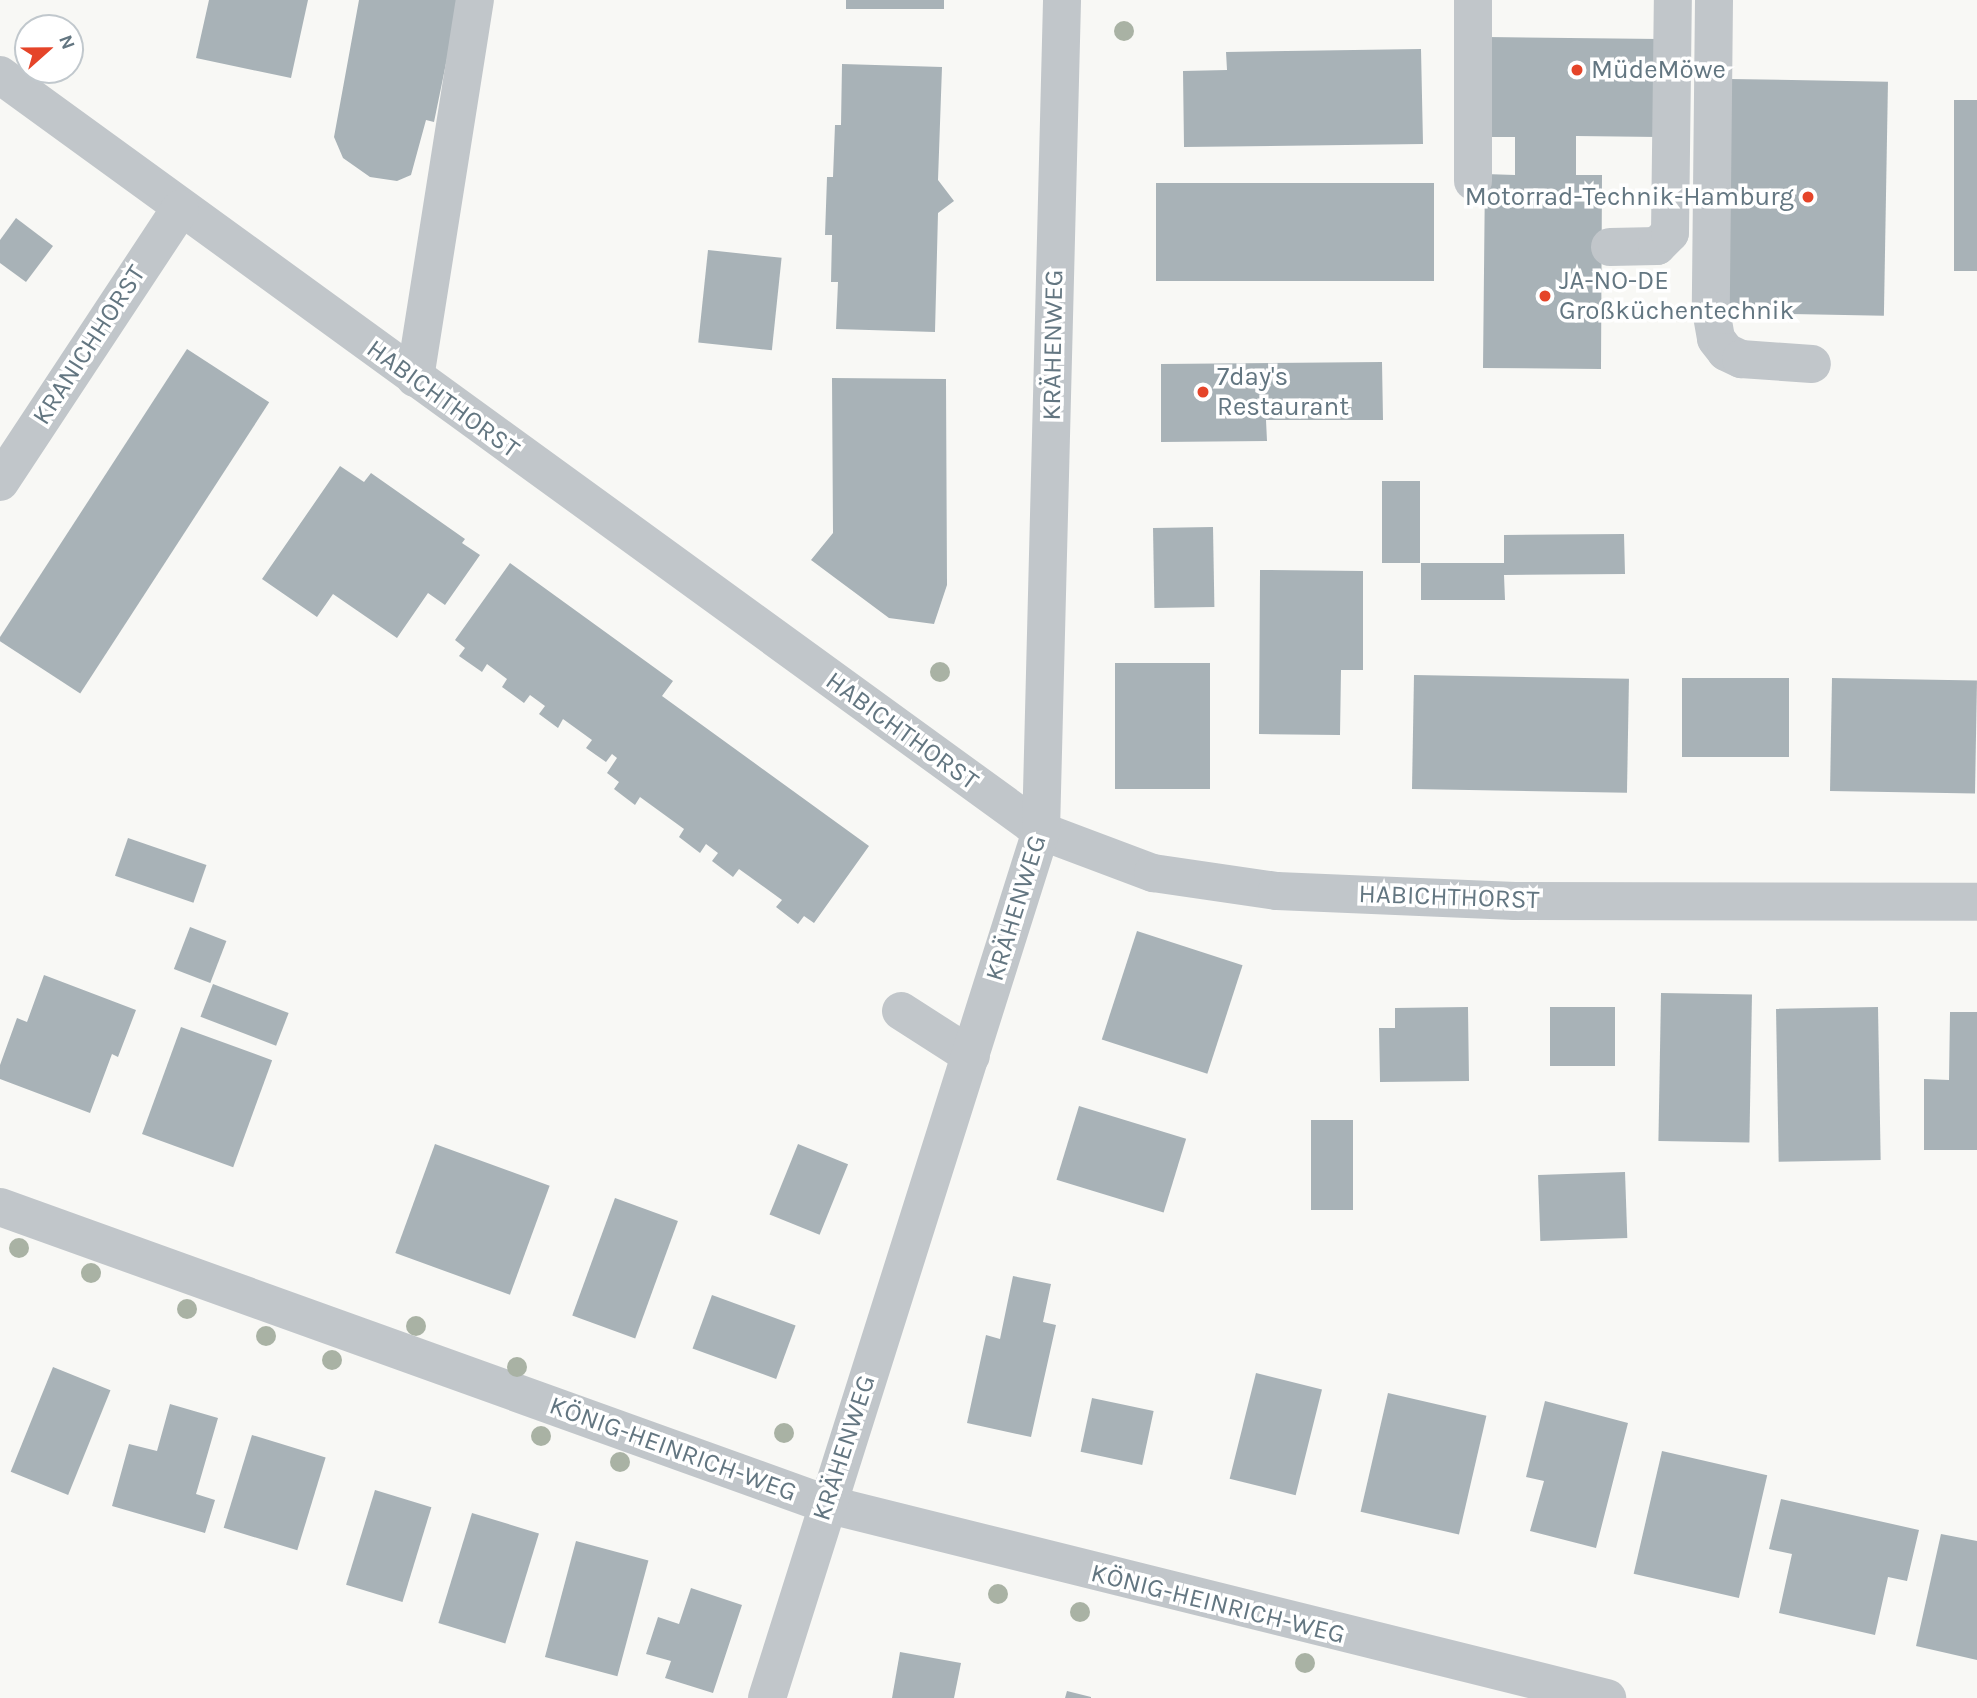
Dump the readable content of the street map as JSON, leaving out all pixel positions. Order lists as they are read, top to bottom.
{
  "streets": {
    "street": [
      "KRANICHHORST",
      "KRÄHENWEG",
      "HABICHTHORST",
      "KÖNIG-HEINRICH-WEG"
    ]
  },
  "crossings": [
    ["KRANICHHORST", "HABICHTHORST"],
    ["KRÄHENWEG", "HABICHTHORST"],
    ["KRÄHENWEG", "KÖNIG-HEINRICH-WEG"]
  ],
  "places": [
    "MüdeMöwe",
    "Motorrad-Technik-Hamburg",
    "JA-NO-DE Großküchentechnik",
    "7day's Restaurant"
  ],
  "north": "right"
}
